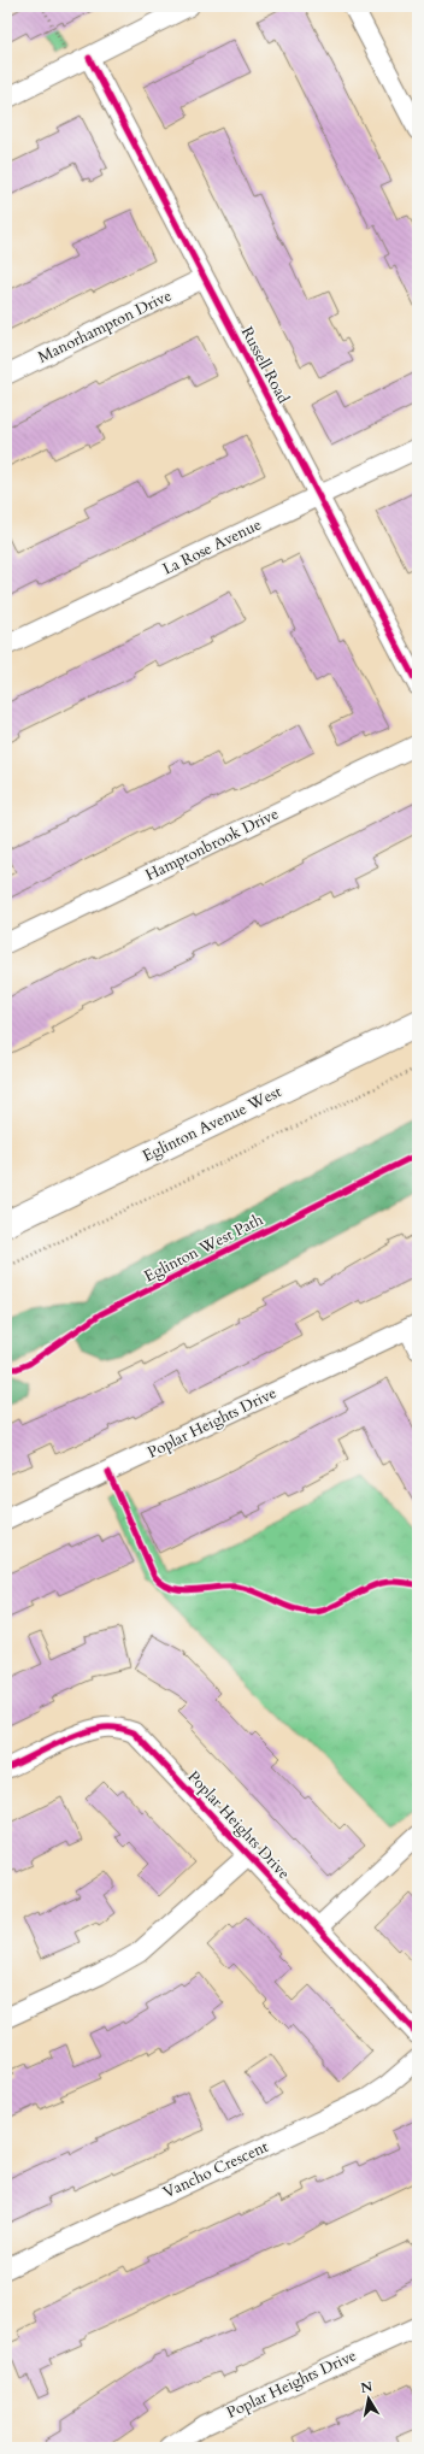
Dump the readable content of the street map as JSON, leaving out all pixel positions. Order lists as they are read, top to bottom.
{
  "streets": {
    "main road": ["Eglinton Avenue West"],
    "street": [
      "Manorhampton Drive",
      "Russell Road",
      "La Rose Avenue",
      "Hamptonbrook Drive",
      "Poplar Heights Drive",
      "Vancho Crescent"
    ],
    "cycle path": ["Eglinton West Path"]
  },
  "crossings": [
    ["Manorhampton Drive", "Russell Road"],
    ["Russell Road", "La Rose Avenue"]
  ],
  "north": "top"
}
